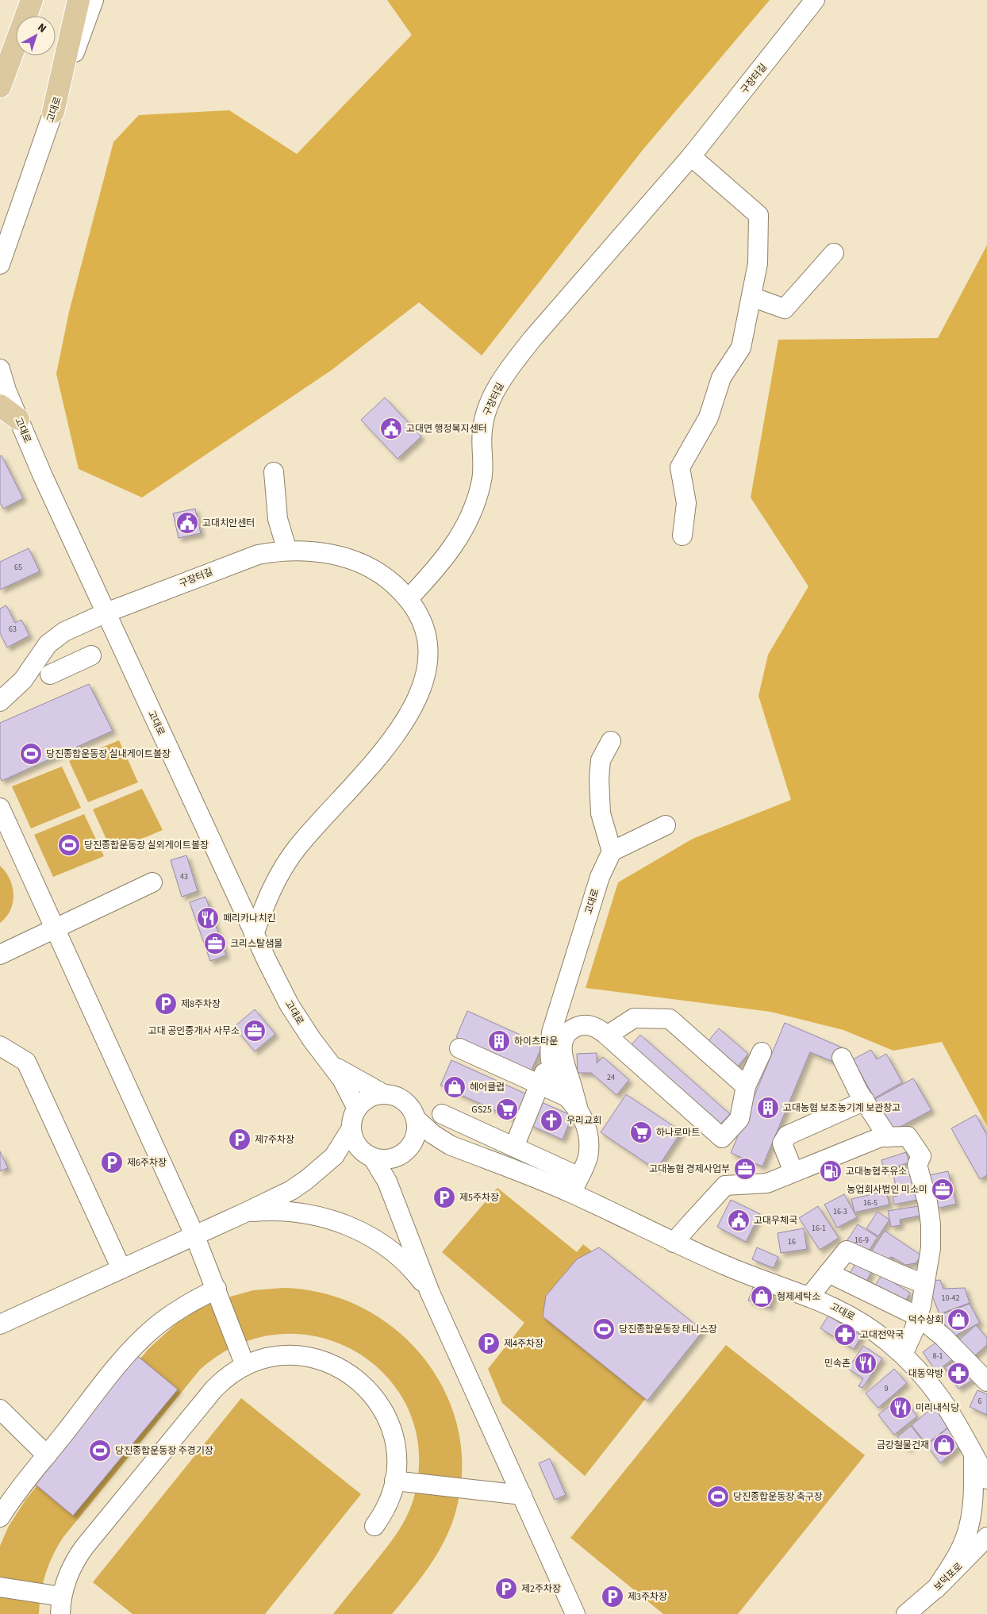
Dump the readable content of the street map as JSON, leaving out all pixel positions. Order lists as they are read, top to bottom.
{
  "streets": {
    "street": ["구장터길", "고대로", "보덕포로"]
  },
  "crossings": [
    ["구장터길", "고대로"]
  ],
  "places": {
    "public building": ["고대면 행정복지센터", "고대치안센터", "고대우체국"],
    "sports": [
      "당진종합운동장 실내게이트볼장",
      "당진종합운동장 실외게이트볼장",
      "당진종합운동장 테니스장",
      "당진종합운동장 주경기장",
      "당진종합운동장 축구장"
    ],
    "restaurant": ["페리카나치킨", "민속촌", "미리내식당"],
    "office": [
      "크리스탈샘물",
      "고대 공인중개사 사무소",
      "고대농협 경제사업부",
      "농업회사법인 미소미"
    ],
    "parking": [
      "제8주차장",
      "제7주차장",
      "제6주차장",
      "제5주차장",
      "제4주차장",
      "제2주차장",
      "제3주차장"
    ],
    "building": ["하이츠타운", "고대농협 보조농기계 보관창고"],
    "shop": [
      "헤어클럽",
      "형제세탁소",
      "덕수상회",
      "금강철물건재"
    ],
    "supermarket": ["GS25", "하나로마트"],
    "church": ["우리교회"],
    "fuel station": ["고대농협주유소"],
    "pharmacy": ["고대전약국", "대동약방"]
  },
  "house_numbers": [
    "65",
    "63",
    "43",
    "24",
    "16-5",
    "16-3",
    "16-1",
    "16-9",
    "16",
    "10-42",
    "8-1",
    "9",
    "6"
  ],
  "north": "top right"
}
